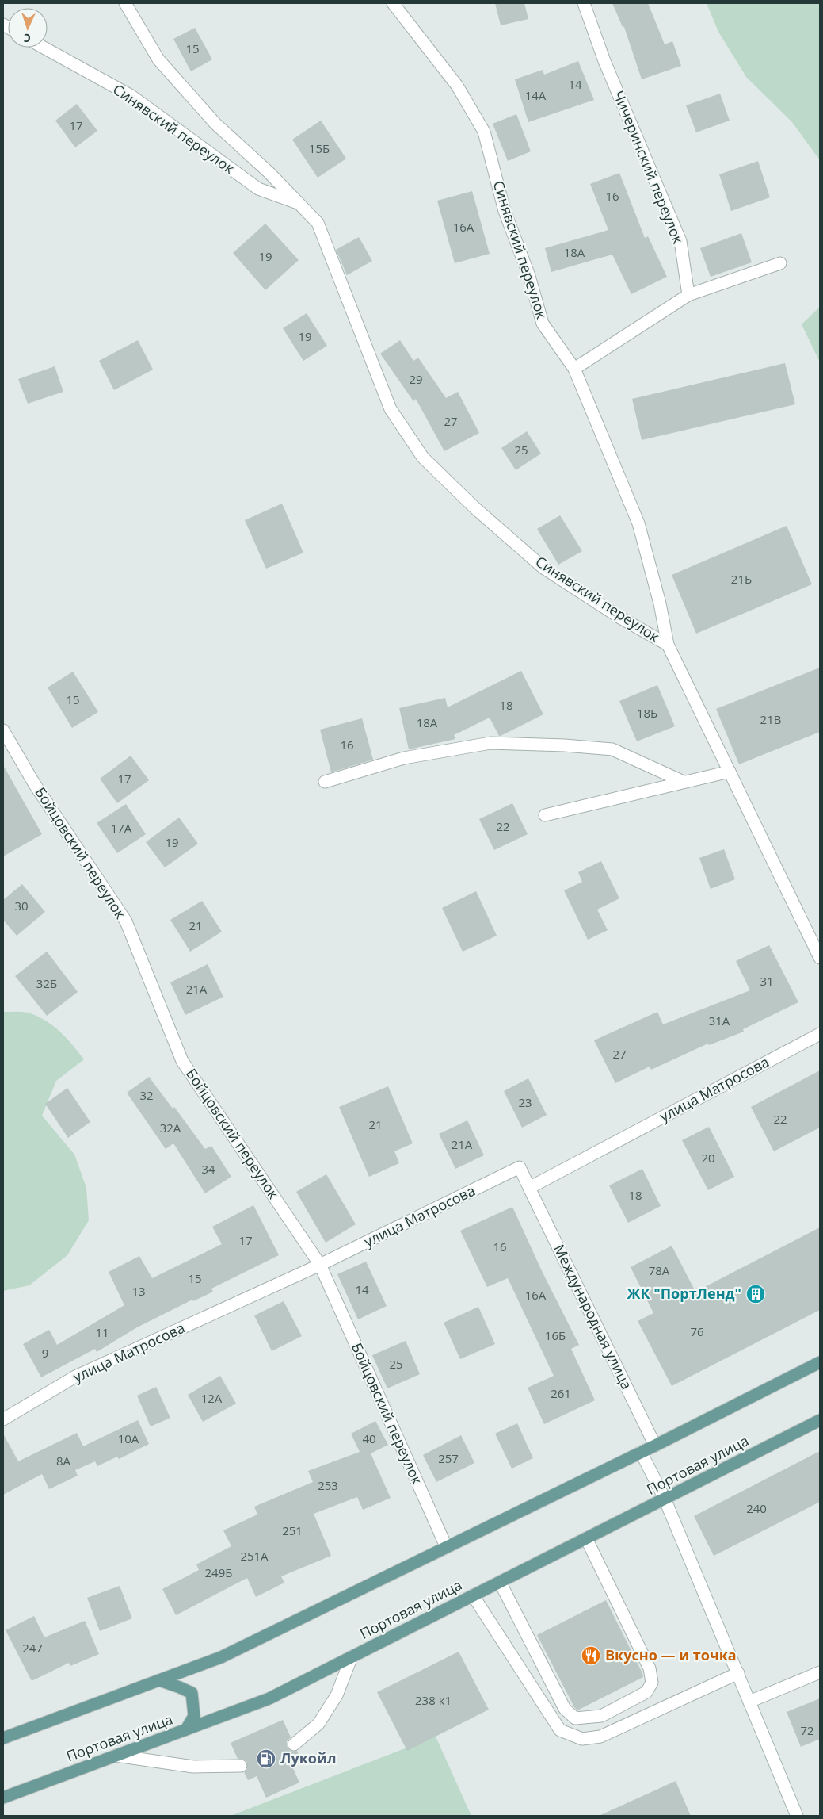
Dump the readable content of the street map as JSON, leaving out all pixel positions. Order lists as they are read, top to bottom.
{
  "streets": {
    "main road": ["Портовая улица"],
    "street": [
      "Синявский переулок",
      "Чичеринский переулок",
      "Бойцовский переулок",
      "улица Матросова",
      "Международная улица"
    ]
  },
  "crossings": [
    ["Бойцовский переулок", "улица Матросова"],
    ["улица Матросова", "Международная улица"]
  ],
  "places": {
    "building": ["ЖК \"ПортЛенд\""],
    "restaurant": ["Вкусно — и точка"],
    "fuel station": ["Лукойл"]
  },
  "house_numbers": [
    "15",
    "14",
    "14А",
    "17",
    "15Б",
    "16",
    "16А",
    "18А",
    "19",
    "19",
    "29",
    "27",
    "25",
    "21Б",
    "15",
    "18",
    "18Б",
    "21В",
    "18А",
    "16",
    "17",
    "22",
    "17А",
    "19",
    "30",
    "21",
    "31",
    "32Б",
    "21А",
    "31А",
    "27",
    "32",
    "23",
    "22",
    "21",
    "32А",
    "21А",
    "20",
    "34",
    "18",
    "17",
    "16",
    "78А",
    "15",
    "14",
    "13",
    "16А",
    "76",
    "11",
    "16Б",
    "9",
    "25",
    "261",
    "12А",
    "10А",
    "40",
    "257",
    "8А",
    "253",
    "240",
    "251",
    "251А",
    "249Б",
    "247",
    "238 к1",
    "72"
  ],
  "north": "bottom"
}
